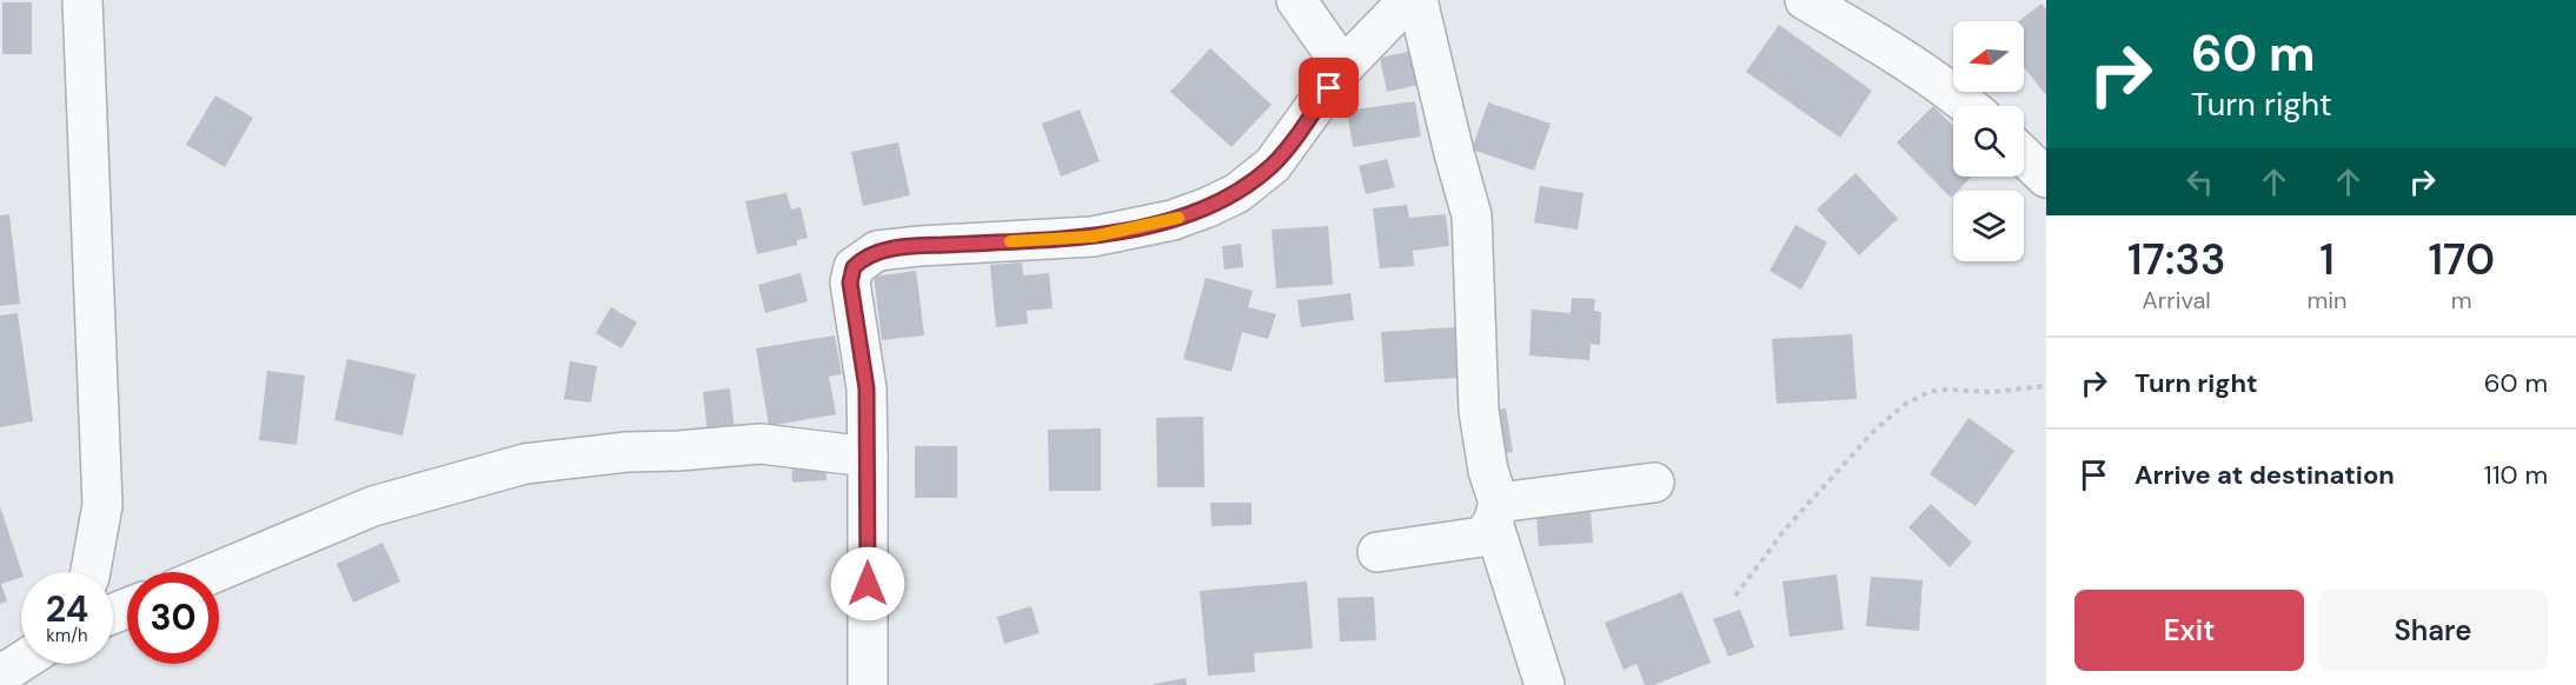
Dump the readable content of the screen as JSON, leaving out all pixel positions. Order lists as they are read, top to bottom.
{
  "north": "left",
  "page": {
    "turn": ["60 m", "Turn right"],
    "eta": [
      "17:33",
      "Arrival",
      "1",
      "min",
      "170",
      "m"
    ],
    "list": [
      {
        "name": "Turn right",
        "value": "60 m"
      },
      {
        "name": "Arrive at destination",
        "value": "110 m"
      }
    ],
    "speed": "24 km/h",
    "limit": "30",
    "buttons": ["Exit", "Share"]
  }
}
